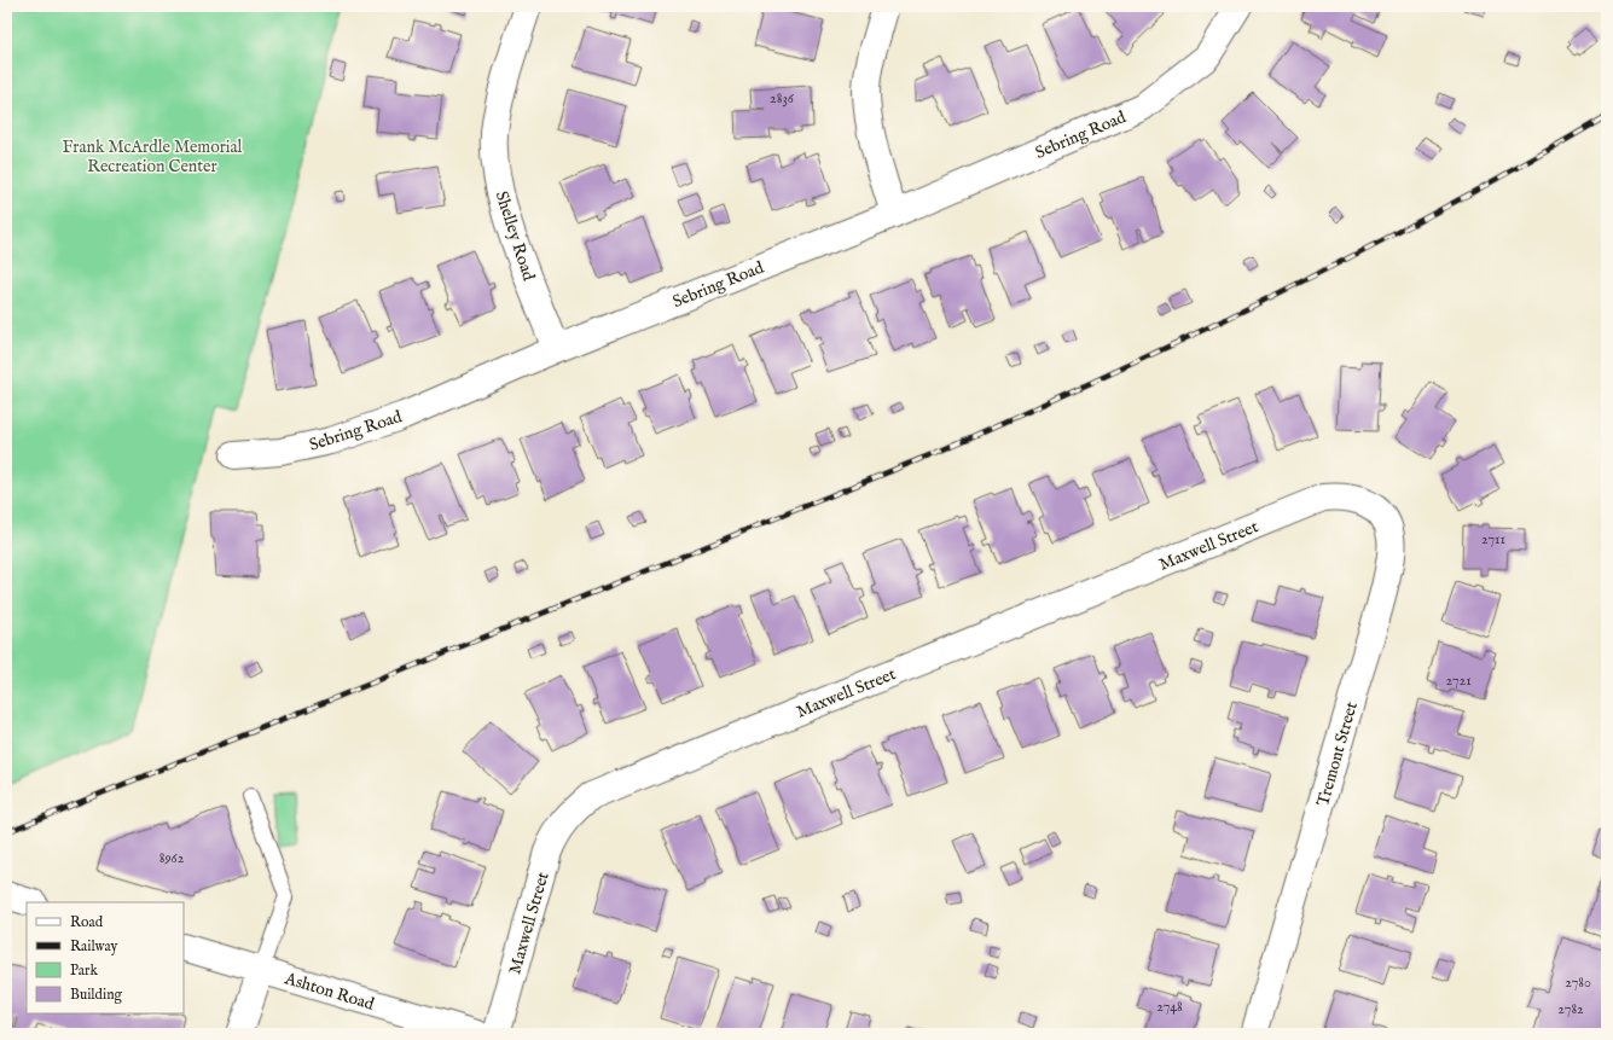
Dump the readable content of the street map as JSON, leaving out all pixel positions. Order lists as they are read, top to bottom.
{
  "streets": {
    "street": [
      "Sebring Road",
      "Shelley Road",
      "Maxwell Street",
      "Tremont Street",
      "Ashton Road"
    ]
  },
  "crossings": [
    ["Sebring Road", "Shelley Road"],
    ["Maxwell Street", "Tremont Street"]
  ],
  "parks": ["Frank McArdle Memorial Recreation Center"],
  "house_numbers": [
    "2836",
    "2711",
    "2721",
    "8962",
    "2780",
    "2748",
    "2782"
  ],
  "legend": [
    "Road",
    "Railway",
    "Park",
    "Building"
  ]
}
